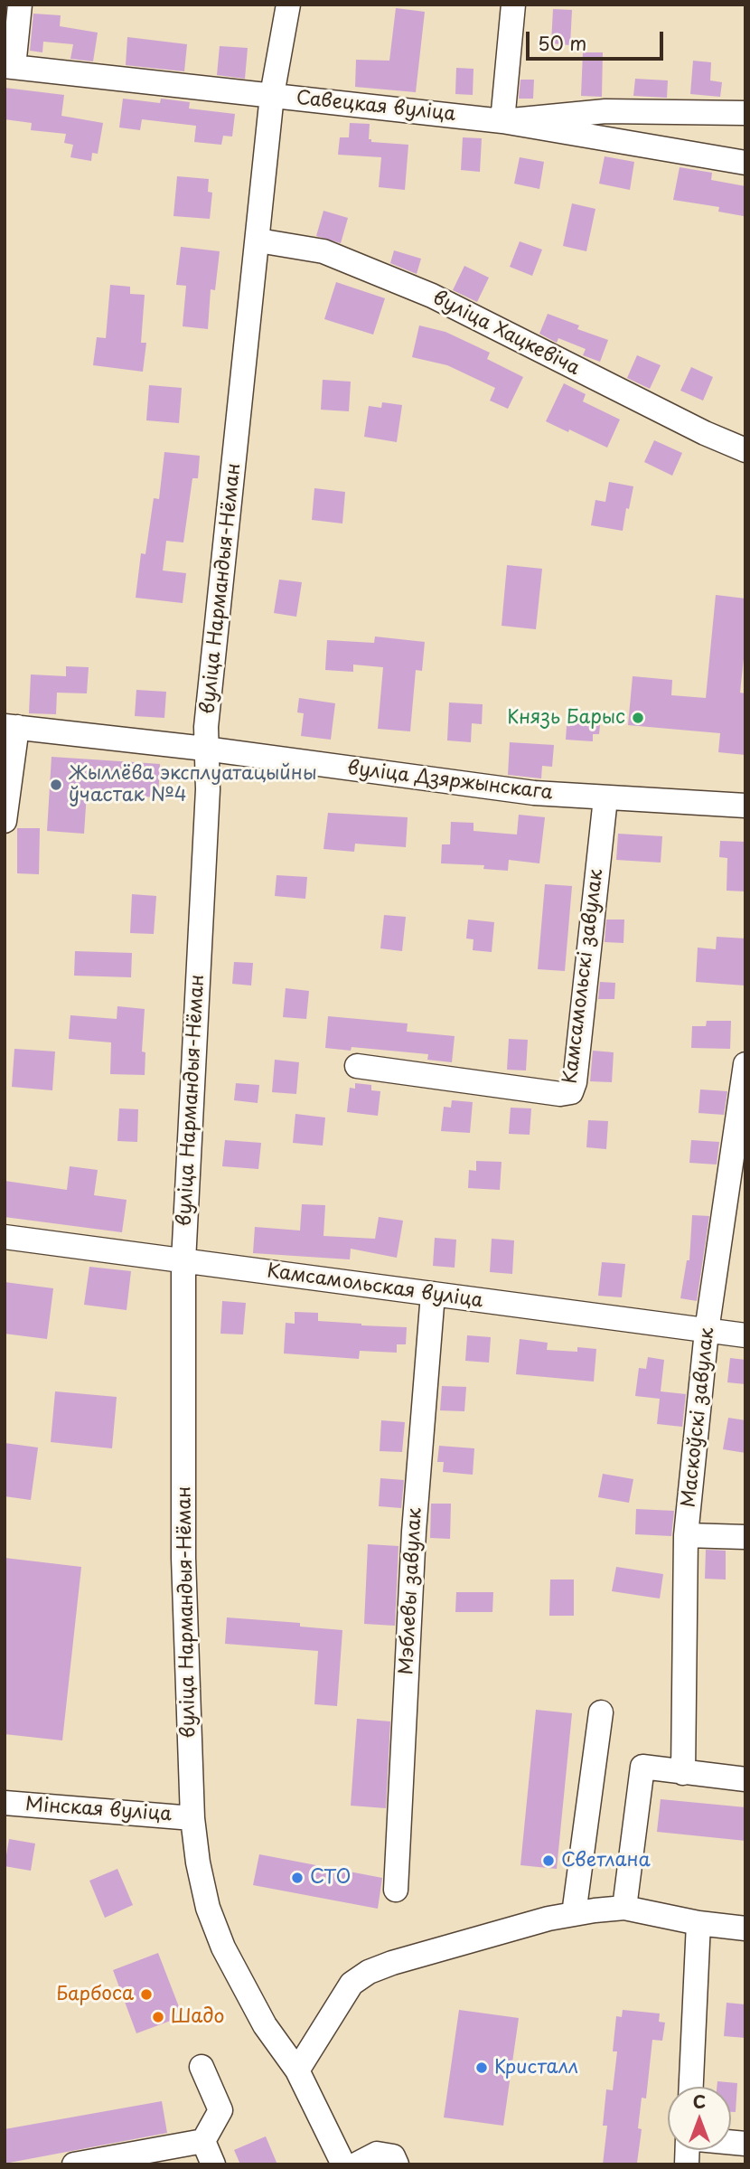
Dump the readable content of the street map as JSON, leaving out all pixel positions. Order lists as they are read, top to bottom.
{
  "streets": {
    "street": [
      "Савецкая вуліца",
      "вуліца Хацкевіча",
      "вуліца Нармандыя-Нёман",
      "вуліца Дзяржынскага",
      "Камсамольскі завулак",
      "Камсамольская вуліца",
      "Маскоўскі завулак",
      "Мэблевы завулак",
      "Мінская вуліца"
    ]
  },
  "crossings": [
    ["Савецкая вуліца", "вуліца Нармандыя-Нёман"],
    ["вуліца Хацкевіча", "вуліца Нармандыя-Нёман"],
    ["вуліца Нармандыя-Нёман", "вуліца Дзяржынскага"],
    ["вуліца Нармандыя-Нёман", "Камсамольская вуліца"],
    ["вуліца Нармандыя-Нёман", "Мінская вуліца"],
    ["вуліца Дзяржынскага", "Камсамольскі завулак"],
    ["Камсамольская вуліца", "Маскоўскі завулак"],
    ["Камсамольская вуліца", "Мэблевы завулак"]
  ],
  "places": [
    "Князь Барыс",
    "Жыллёва эксплуатацыйны ўчастак №4",
    "Светлана",
    "СТО",
    "Барбоса",
    "Шадо",
    "Кристалл"
  ],
  "scale_bar": "50 m",
  "north": "top"
}
